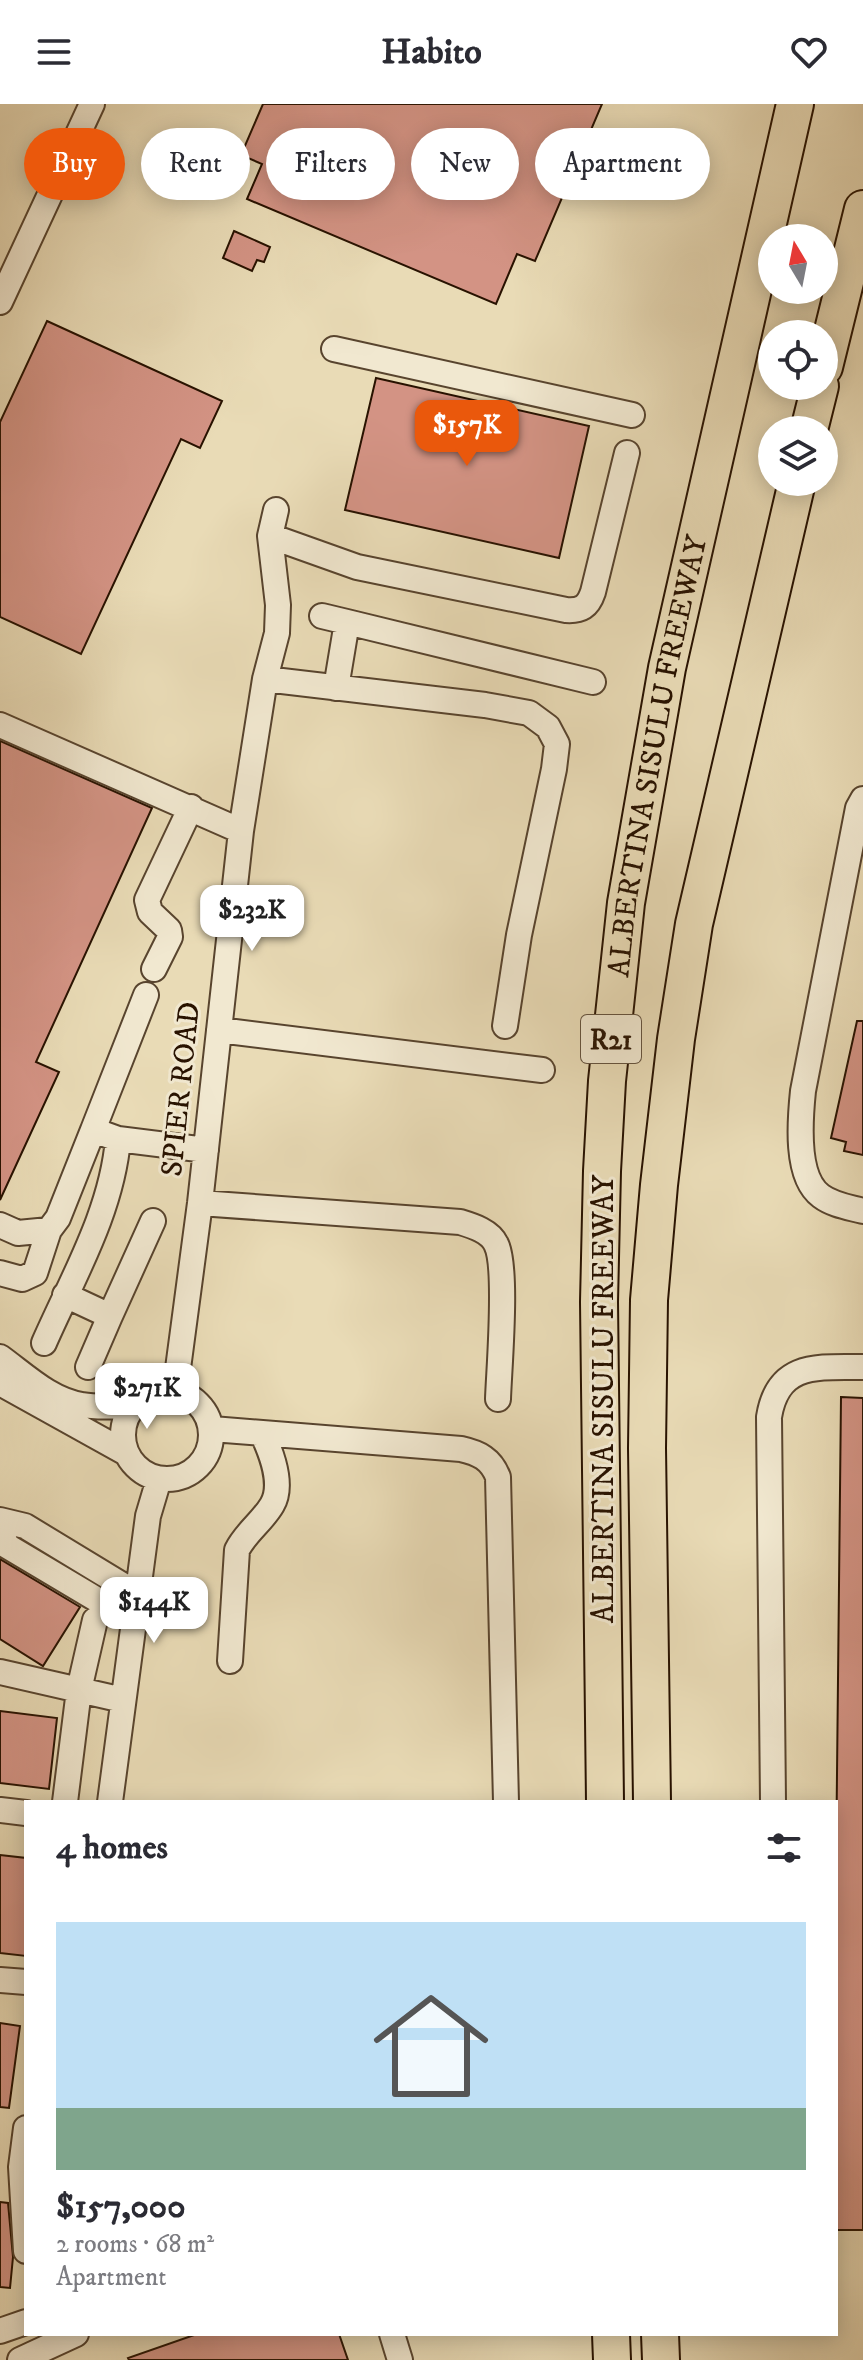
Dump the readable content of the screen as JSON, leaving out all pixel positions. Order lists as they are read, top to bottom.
{
  "streets": {
    "highway": ["ALBERTINA SISULU FREEWAY", "R21"],
    "street": ["SPIER ROAD"]
  },
  "north": "top",
  "page": {
    "header": "Habito",
    "chip": [
      "Buy",
      "Rent",
      "Filters",
      "New",
      "Apartment"
    ],
    "price": [
      "$157K",
      "$232K",
      "$271K",
      "$144K"
    ],
    "heading": "4 homes",
    "list": [
      {
        "name": "$157,000",
        "note": "2 rooms · 68 m² · Apartment"
      }
    ]
  }
}
